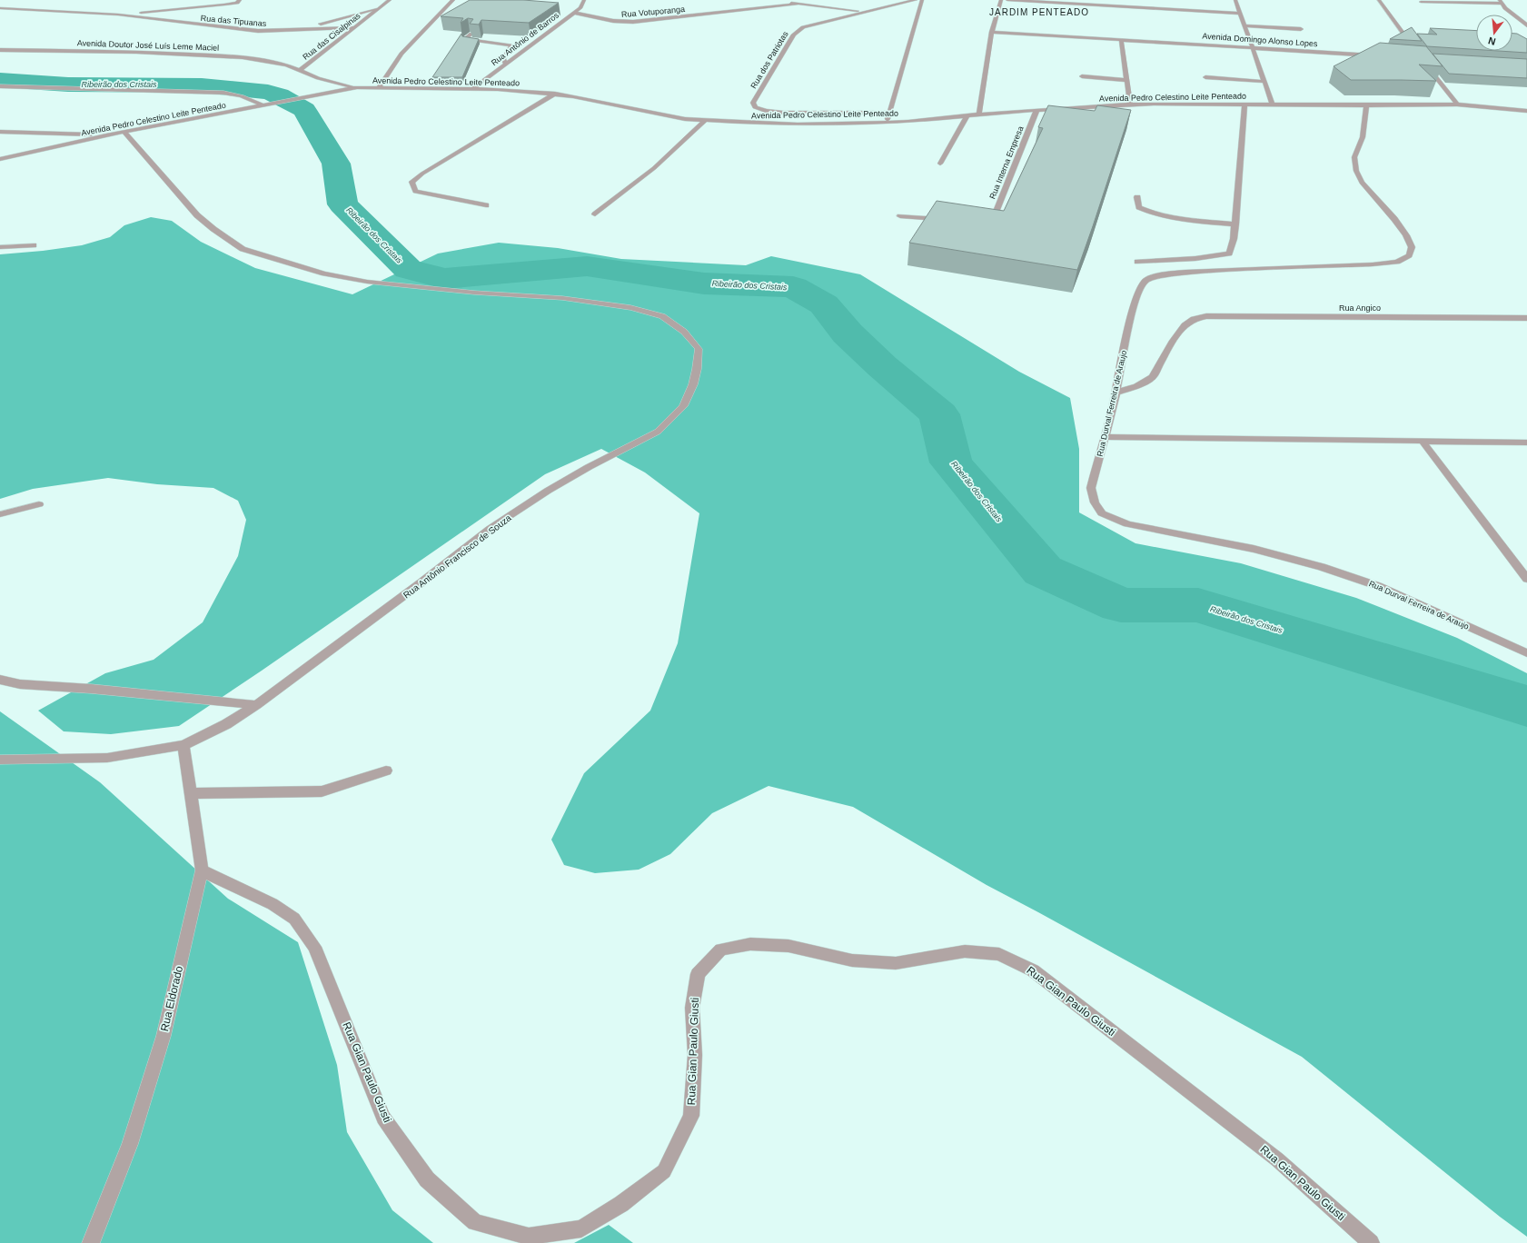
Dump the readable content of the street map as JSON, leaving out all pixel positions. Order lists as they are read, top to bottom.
{
  "streets": {
    "street": [
      "Rua Votuporanga",
      "Rua das Tipuanas",
      "Rua das Cisalpinas",
      "Rua Antônio de Barros",
      "Avenida Domingo Alonso Lopes",
      "Avenida Doutor José Luís Leme Maciel",
      "Rua dos Patriotas",
      "Avenida Pedro Celestino Leite Penteado",
      "Rua Interna Empresa",
      "Rua Angico",
      "Rua Durval Ferreira de Araujo",
      "Rua Antônio Francisco de Souza",
      "Rua Eldorado",
      "Rua Gian Paulo Giusti"
    ]
  },
  "crossings": [
    ["Rua Votuporanga", "Rua Antônio de Barros"],
    ["Rua das Tipuanas", "Rua das Cisalpinas"],
    ["Rua das Cisalpinas", "Avenida Doutor José Luís Leme Maciel"],
    ["Rua Antônio de Barros", "Avenida Pedro Celestino Leite Penteado"],
    ["Avenida Doutor José Luís Leme Maciel", "Avenida Pedro Celestino Leite Penteado"],
    ["Avenida Pedro Celestino Leite Penteado", "Rua Interna Empresa"],
    ["Avenida Pedro Celestino Leite Penteado", "Rua Durval Ferreira de Araujo"],
    ["Avenida Pedro Celestino Leite Penteado", "Rua Antônio Francisco de Souza"],
    ["Rua Angico", "Rua Durval Ferreira de Araujo"],
    ["Rua Antônio Francisco de Souza", "Rua Eldorado"],
    ["Rua Eldorado", "Rua Gian Paulo Giusti"]
  ],
  "districts": ["JARDIM PENTEADO"],
  "water": ["Ribeirão dos Cristais"],
  "north": "bottom"
}
